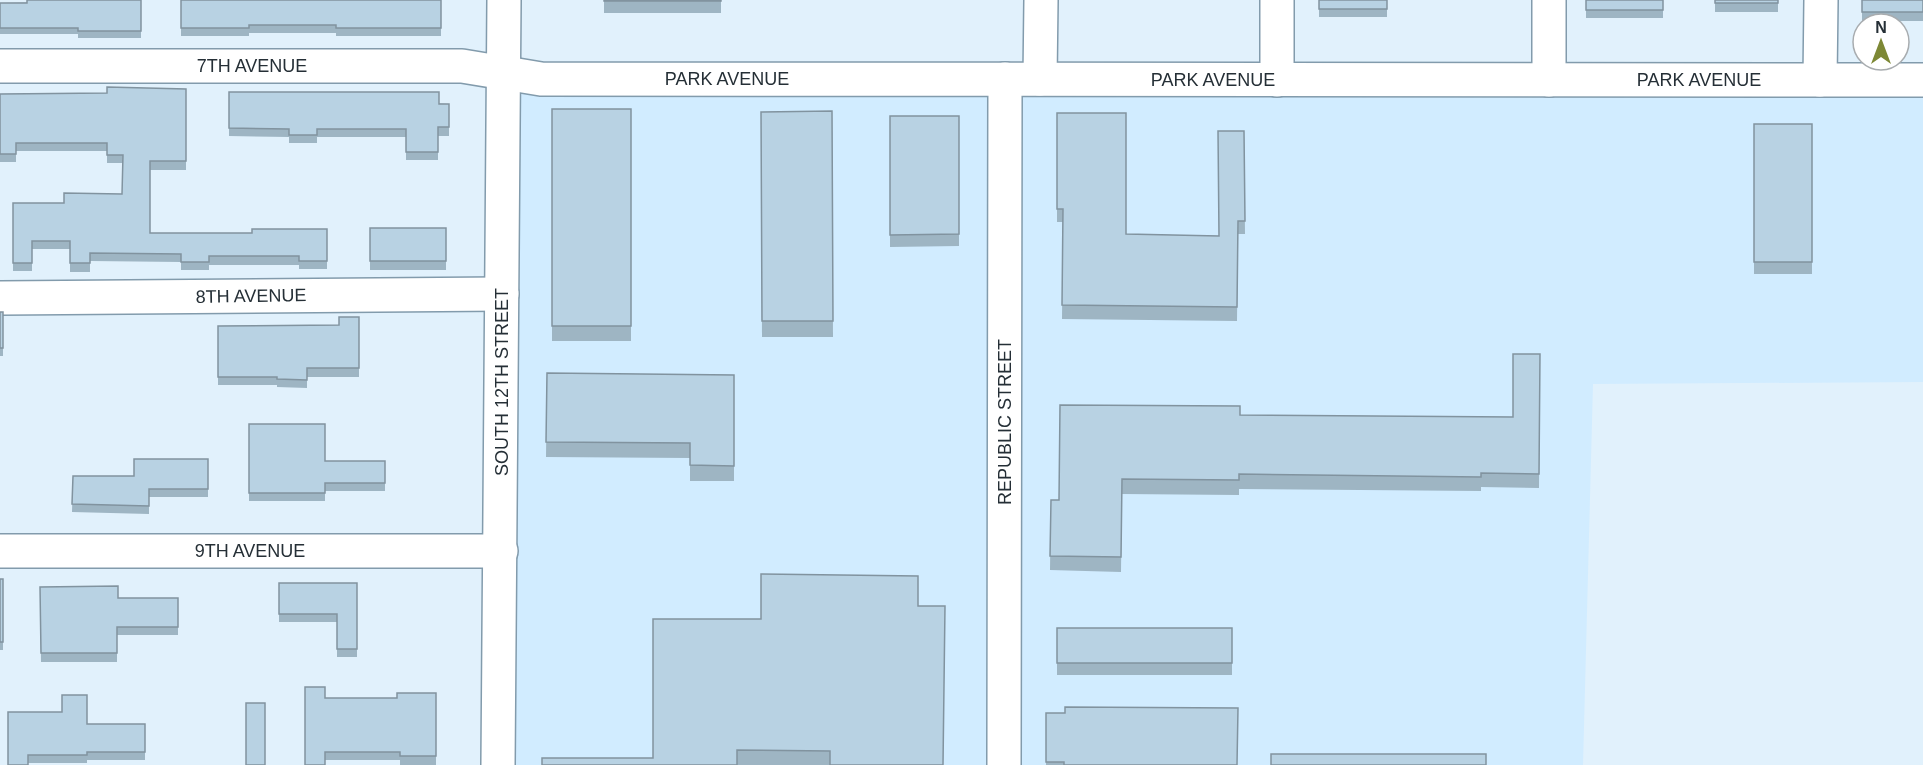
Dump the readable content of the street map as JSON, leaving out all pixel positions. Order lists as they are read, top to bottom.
{
  "streets": {
    "street": [
      "7TH AVENUE",
      "PARK AVENUE",
      "8TH AVENUE",
      "SOUTH 12TH STREET",
      "REPUBLIC STREET",
      "9TH AVENUE"
    ]
  },
  "crossings": [
    ["7TH AVENUE", "PARK AVENUE"],
    ["7TH AVENUE", "SOUTH 12TH STREET"],
    ["PARK AVENUE", "SOUTH 12TH STREET"],
    ["PARK AVENUE", "REPUBLIC STREET"],
    ["8TH AVENUE", "SOUTH 12TH STREET"],
    ["SOUTH 12TH STREET", "9TH AVENUE"]
  ],
  "north": "top"
}
